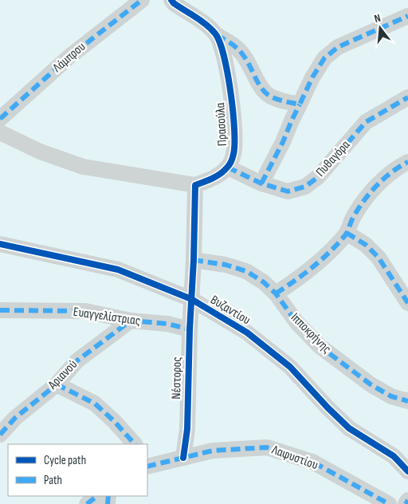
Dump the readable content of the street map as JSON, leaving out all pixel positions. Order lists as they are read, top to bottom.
{
  "streets": {
    "street": [
      "Λάμπρου",
      "Πρασούλα",
      "Πυθαγόρα",
      "Βυζαντίου",
      "Ευαγγελίστριας",
      "Ιπποκρήνης",
      "Αριανού",
      "Νέστορος",
      "Λαφυστίου"
    ]
  },
  "crossings": [
    ["Πρασούλα", "Πυθαγόρα"],
    ["Βυζαντίου", "Νέστορος"],
    ["Ευαγγελίστριας", "Αριανού"],
    ["Ευαγγελίστριας", "Νέστορος"],
    ["Νέστορος", "Λαφυστίου"]
  ],
  "legend": ["Cycle path", "Path"],
  "north": "top"
}
